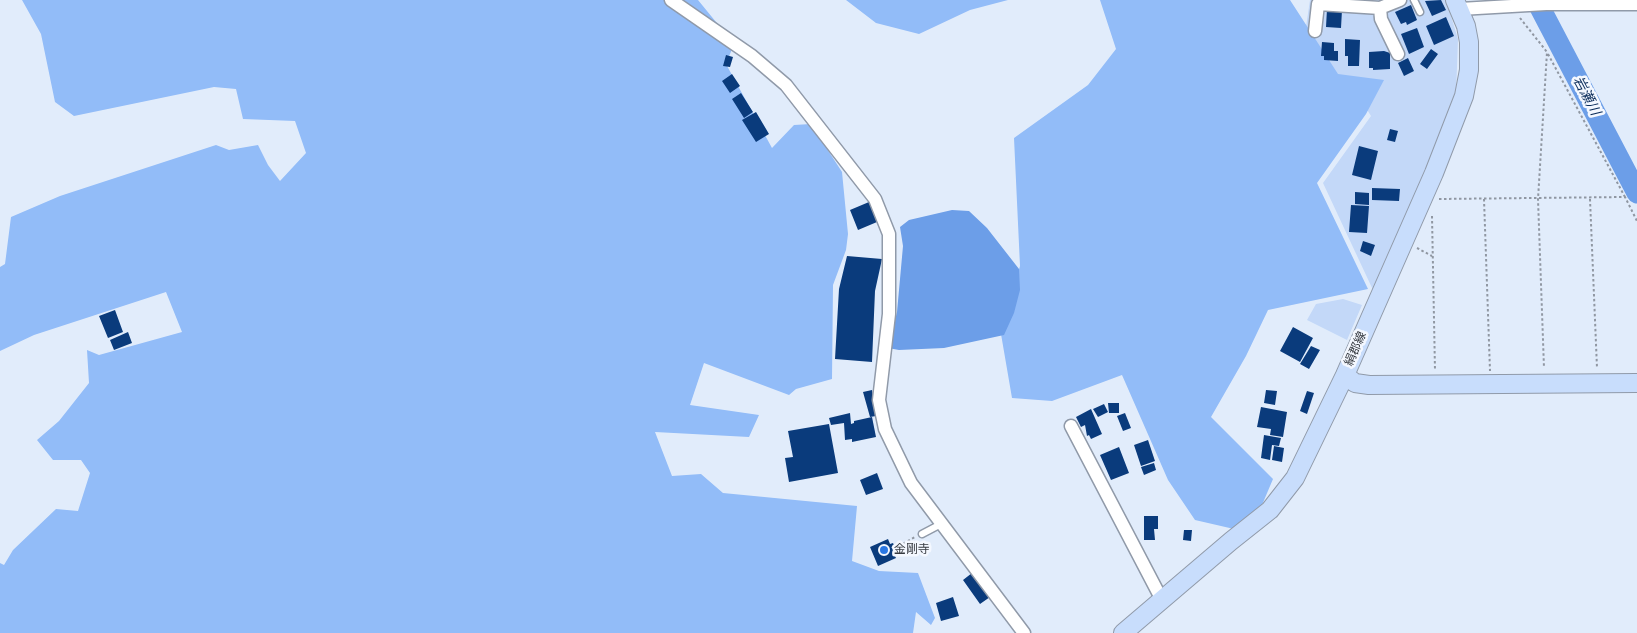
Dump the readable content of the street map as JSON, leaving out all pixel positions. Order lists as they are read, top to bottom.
{
  "streets": {
    "main road": ["絹郡線"]
  },
  "water": ["岩瀬川"],
  "places": ["金剛寺"]
}
